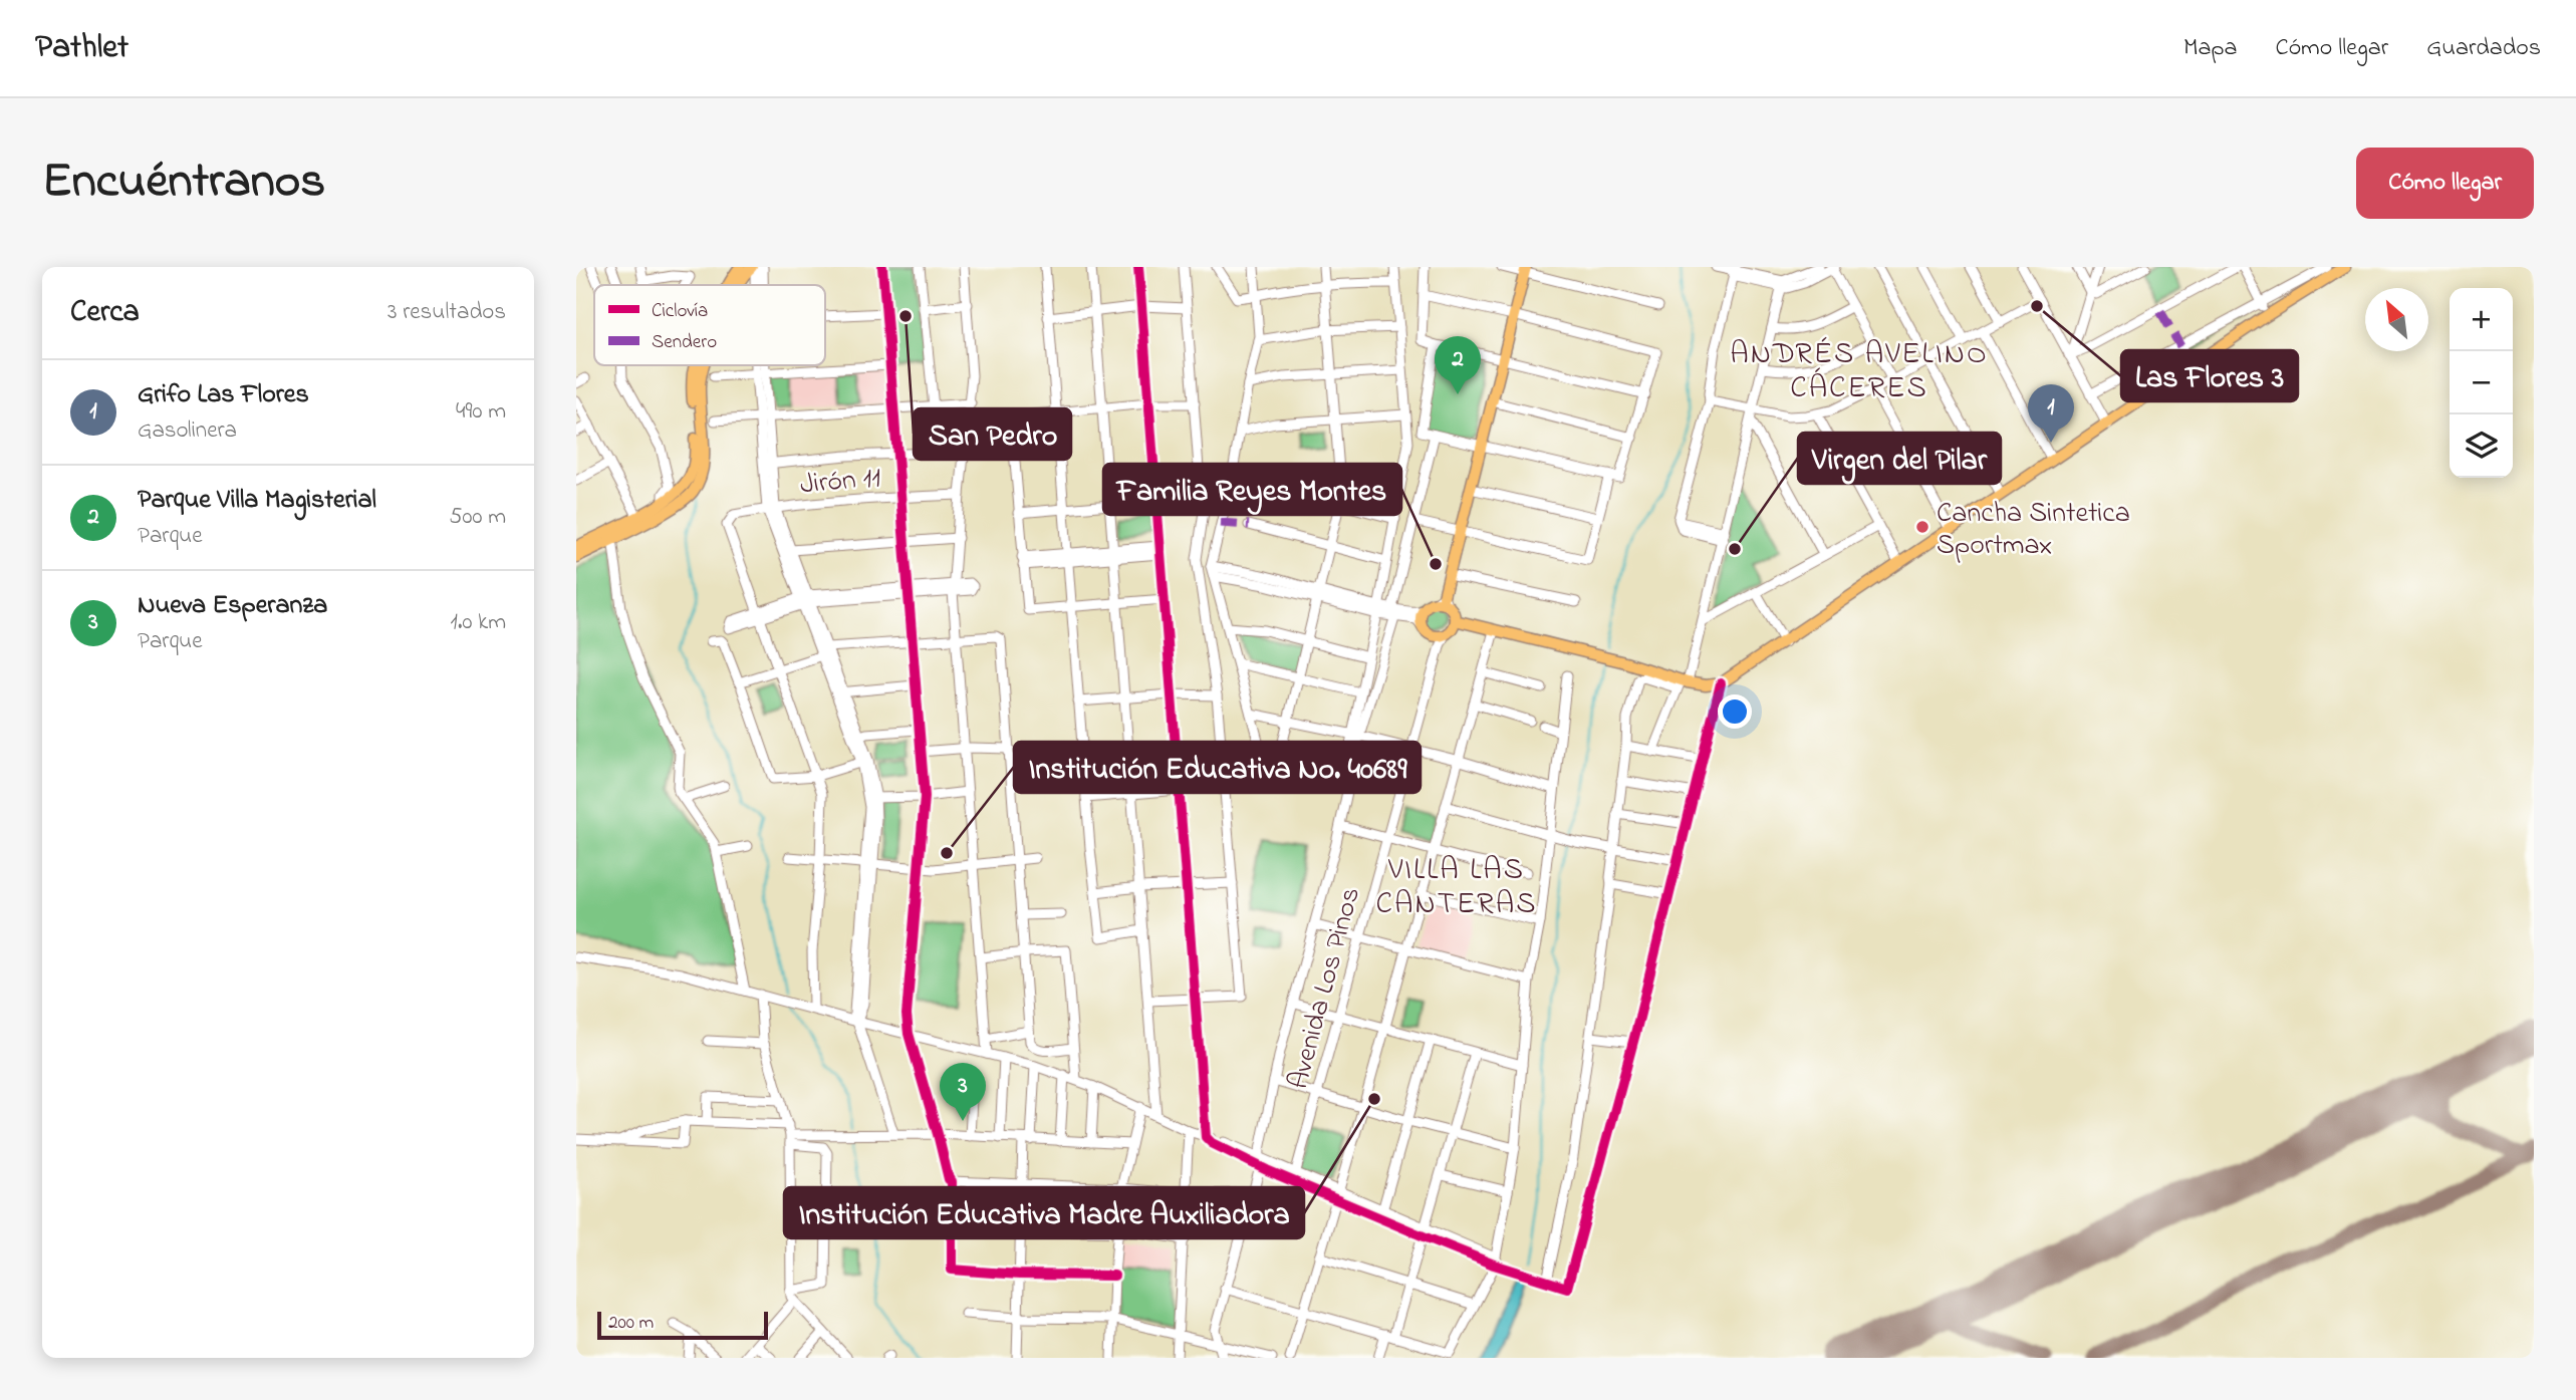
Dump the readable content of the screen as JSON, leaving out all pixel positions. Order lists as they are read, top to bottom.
{
  "streets": {
    "street": ["Jirón 11", "Avenida Los Pinos"]
  },
  "districts": ["ANDRÉS AVELINO CÁCERES", "VILLA LAS CANTERAS"],
  "places": [
    "Las Flores 3",
    "San Pedro",
    "Cancha Sintetica Sportmax",
    "Virgen del Pilar",
    "Familia Reyes Montes",
    "Institución Educativa No. 40689",
    "Institución Educativa Madre Auxiliadora"
  ],
  "legend": ["Ciclovía", "Sendero"],
  "scale_bar": "200 m",
  "north": "top left",
  "page": {
    "header": "Pathlet",
    "nav": ["Mapa", "Cómo llegar", "Guardados"],
    "title": "Encuéntranos",
    "buttons": "Cómo llegar",
    "heading": ["Cerca", "3 resultados"],
    "map_buttons": ["+", "−"],
    "pins": ["2", "1", "3"],
    "list": [
      {
        "mark": "1",
        "name": "Grifo Las Flores",
        "note": "Gasolinera",
        "value": "490 m"
      },
      {
        "mark": "2",
        "name": "Parque Villa Magisterial",
        "note": "Parque",
        "value": "500 m"
      },
      {
        "mark": "3",
        "name": "Nueva Esperanza",
        "note": "Parque",
        "value": "1.0 km"
      }
    ],
    "scale": "200 m"
  }
}
